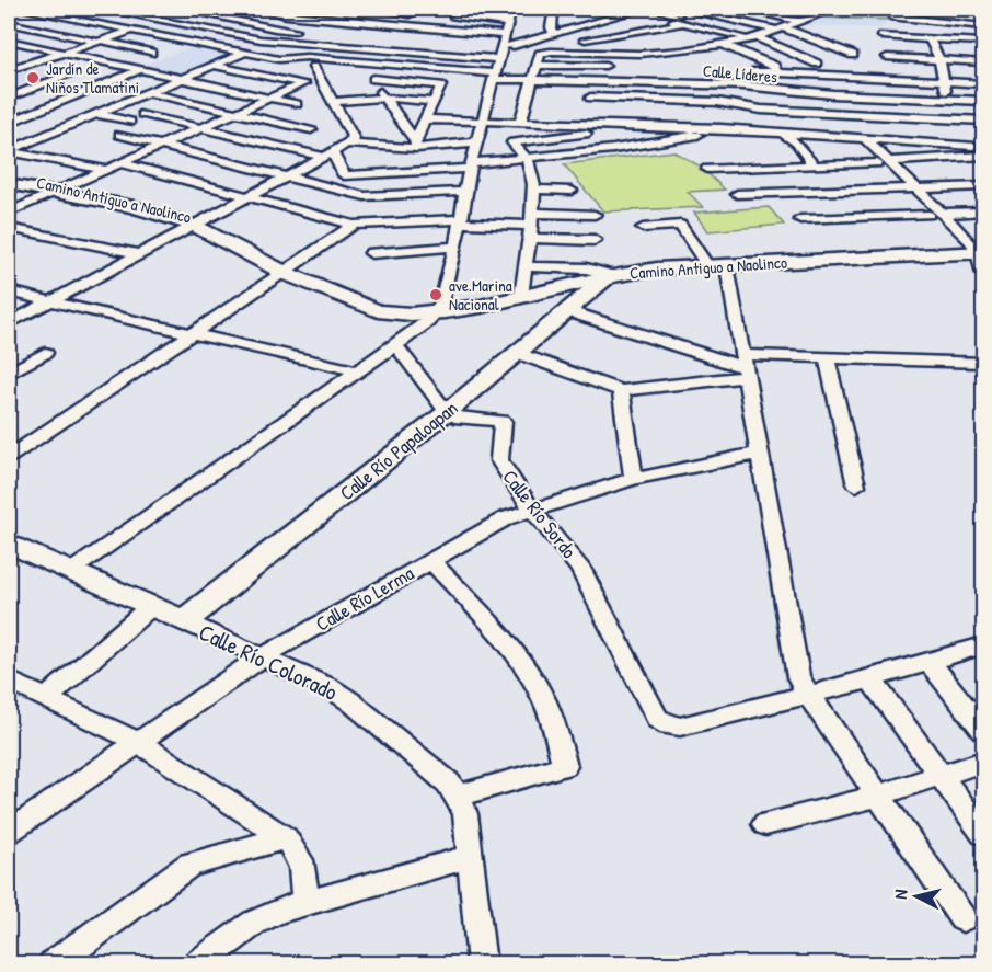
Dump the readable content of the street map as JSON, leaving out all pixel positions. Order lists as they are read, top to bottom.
{
  "streets": {
    "main road": ["Camino Antiguo a Naolinco", "Calle Río Papaloapan", "Calle Río Colorado"],
    "street": ["Calle Líderes", "Calle Río Sordo", "Calle Río Lerma"]
  },
  "crossings": [
    ["Camino Antiguo a Naolinco", "Calle Río Papaloapan"],
    ["Calle Río Papaloapan", "Calle Río Sordo"],
    ["Calle Río Papaloapan", "Calle Río Colorado"],
    ["Calle Río Sordo", "Calle Río Lerma"],
    ["Calle Río Lerma", "Calle Río Colorado"]
  ],
  "places": ["Jardín de Niños Tlamatini", "ave.Marina Nacional"],
  "north": "left"
}
